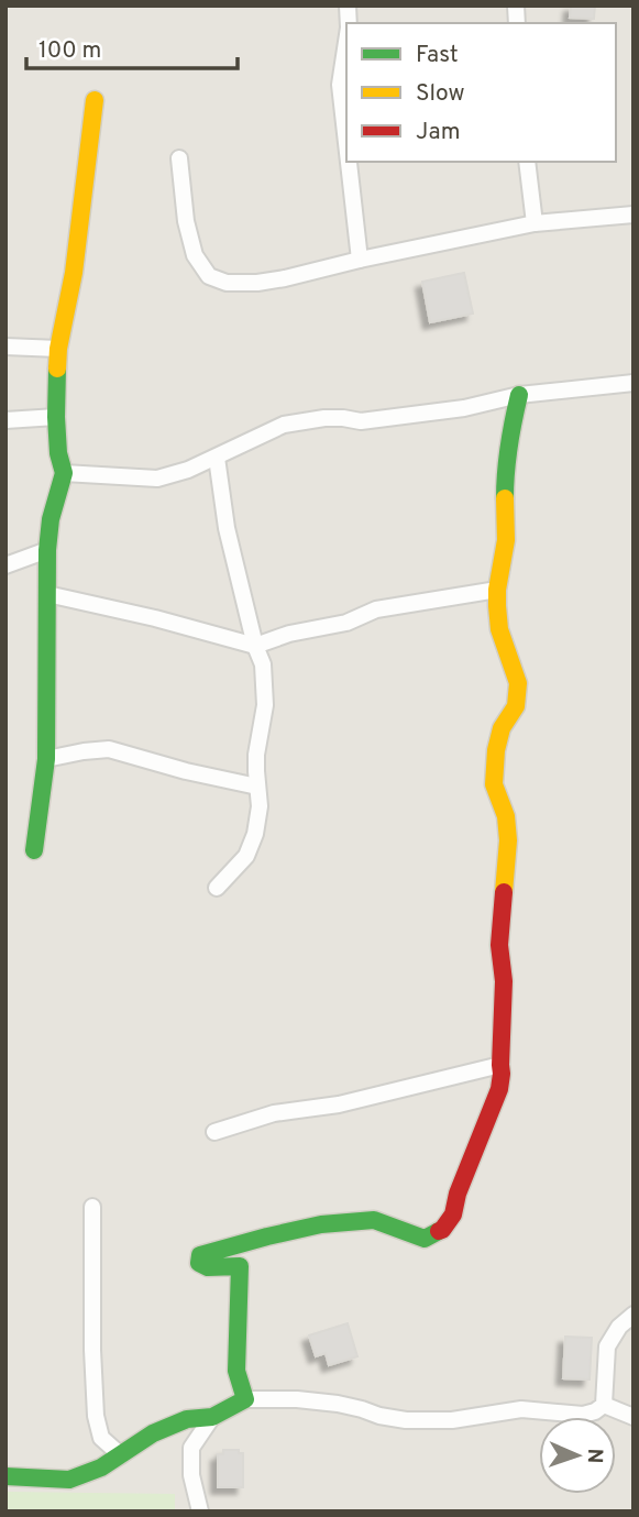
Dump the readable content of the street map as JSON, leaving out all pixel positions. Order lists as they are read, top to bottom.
{
  "legend": ["Fast", "Slow", "Jam"],
  "scale_bar": "100 m",
  "north": "right"
}
